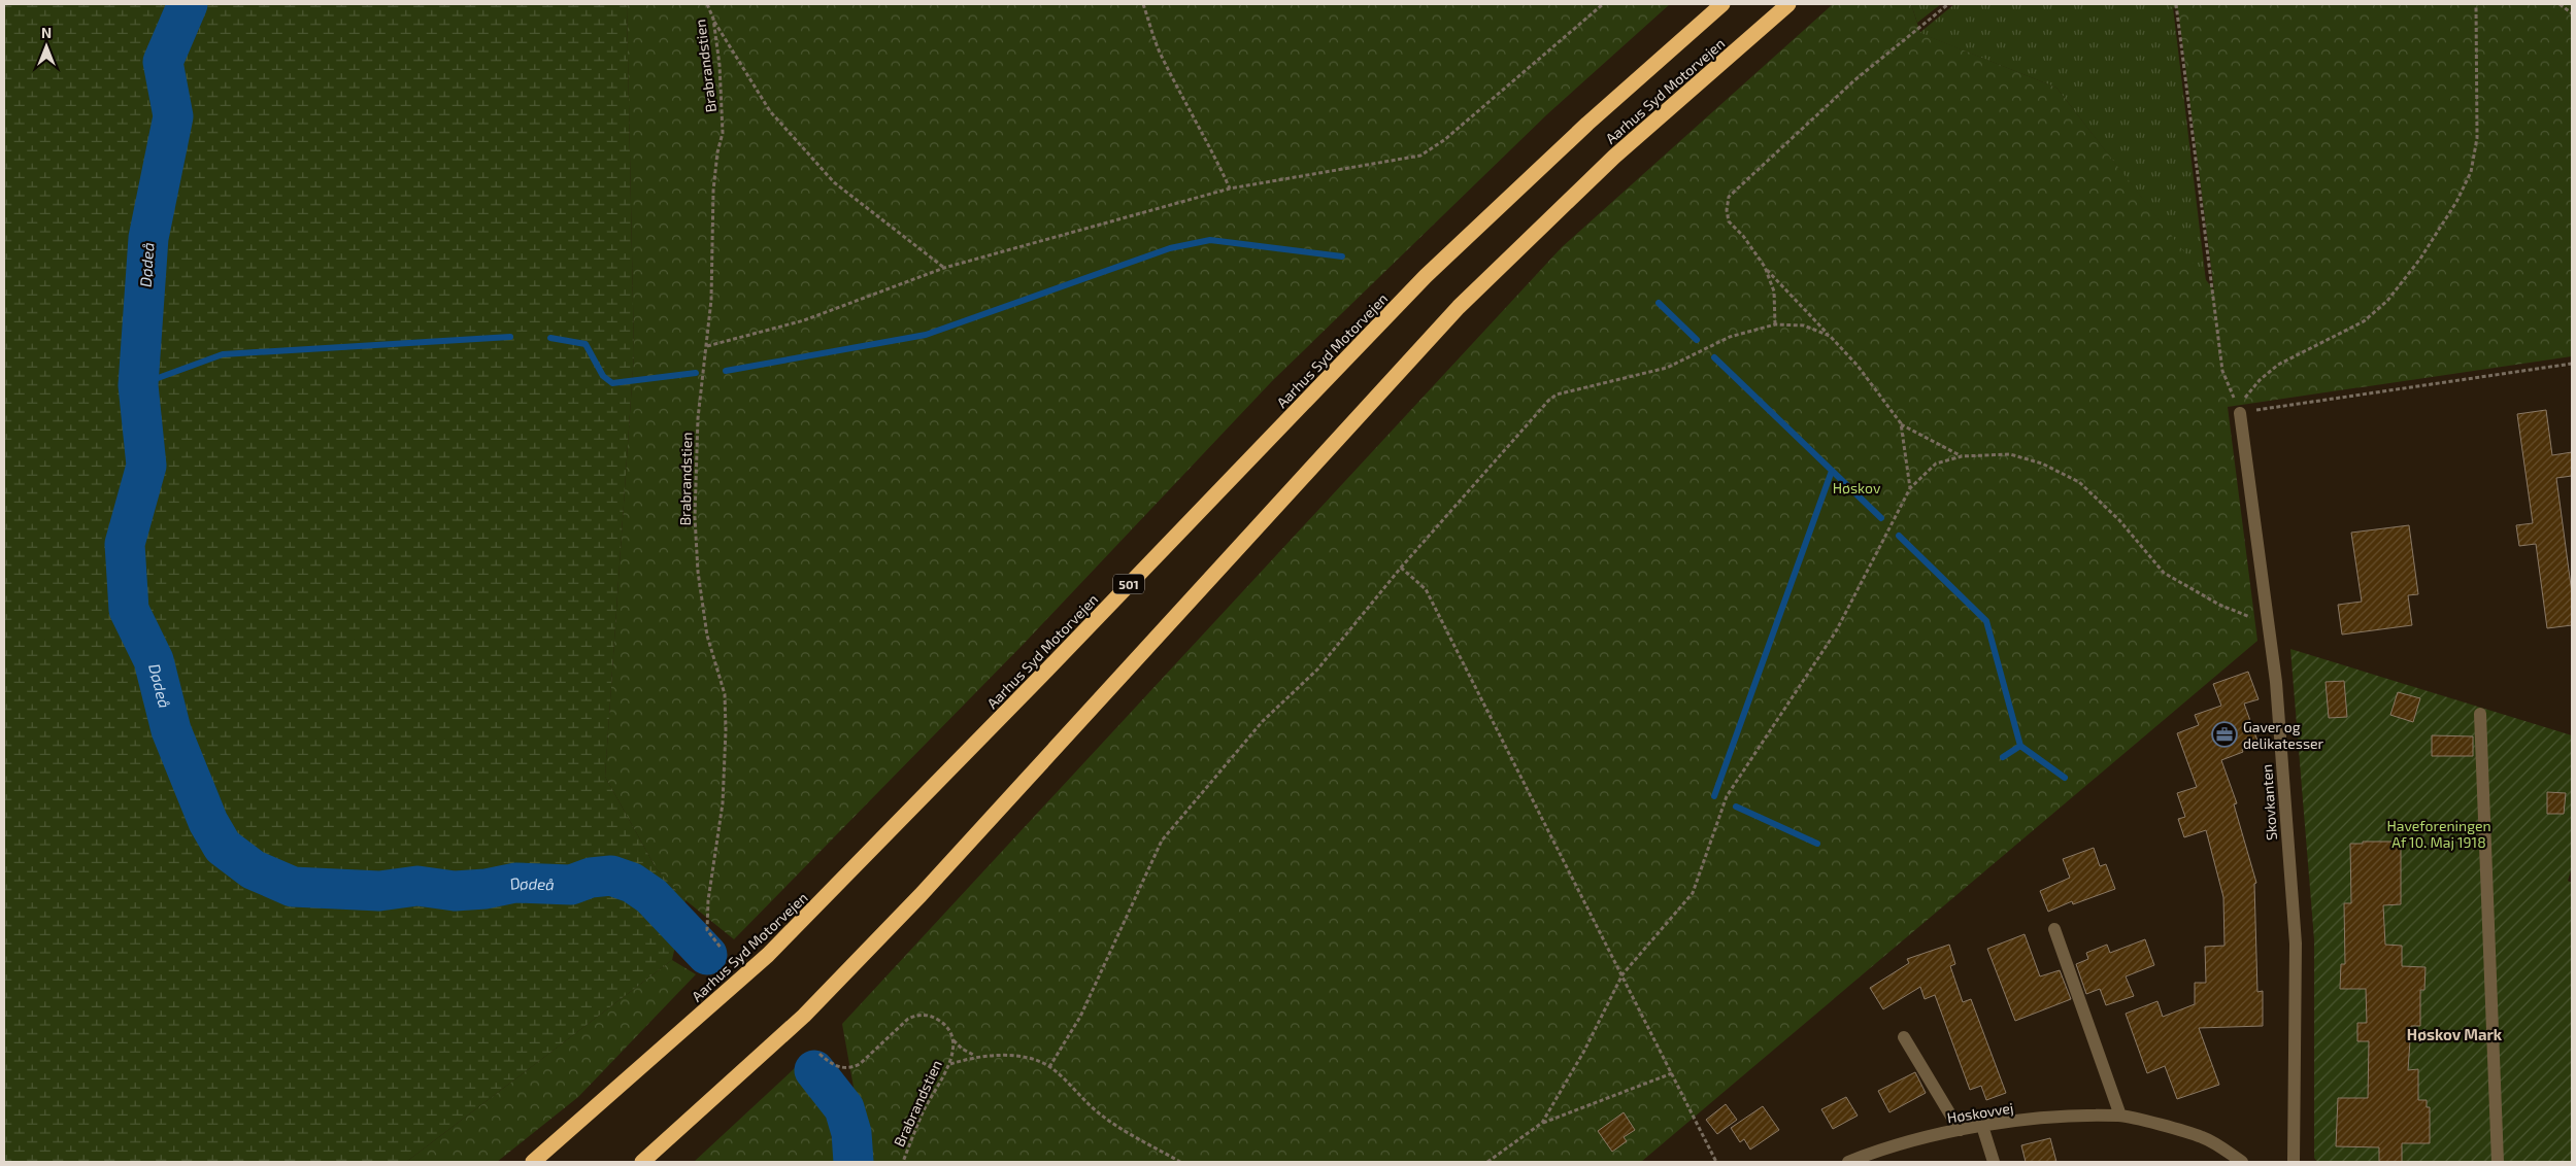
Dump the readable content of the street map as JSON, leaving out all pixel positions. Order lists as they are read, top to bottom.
{
  "streets": {
    "highway": ["Aarhus Syd Motorvejen", "501"],
    "street": ["Skovkanten", "Høskovvej"],
    "path": ["Brabrandstien"]
  },
  "districts": ["Høskov Mark"],
  "water": ["Dødeå"],
  "parks": ["Høskov", "Haveforeningen Af 10. Maj 1918"],
  "places": {
    "office": ["Gaver og delikatesser"]
  },
  "north": "top"
}
